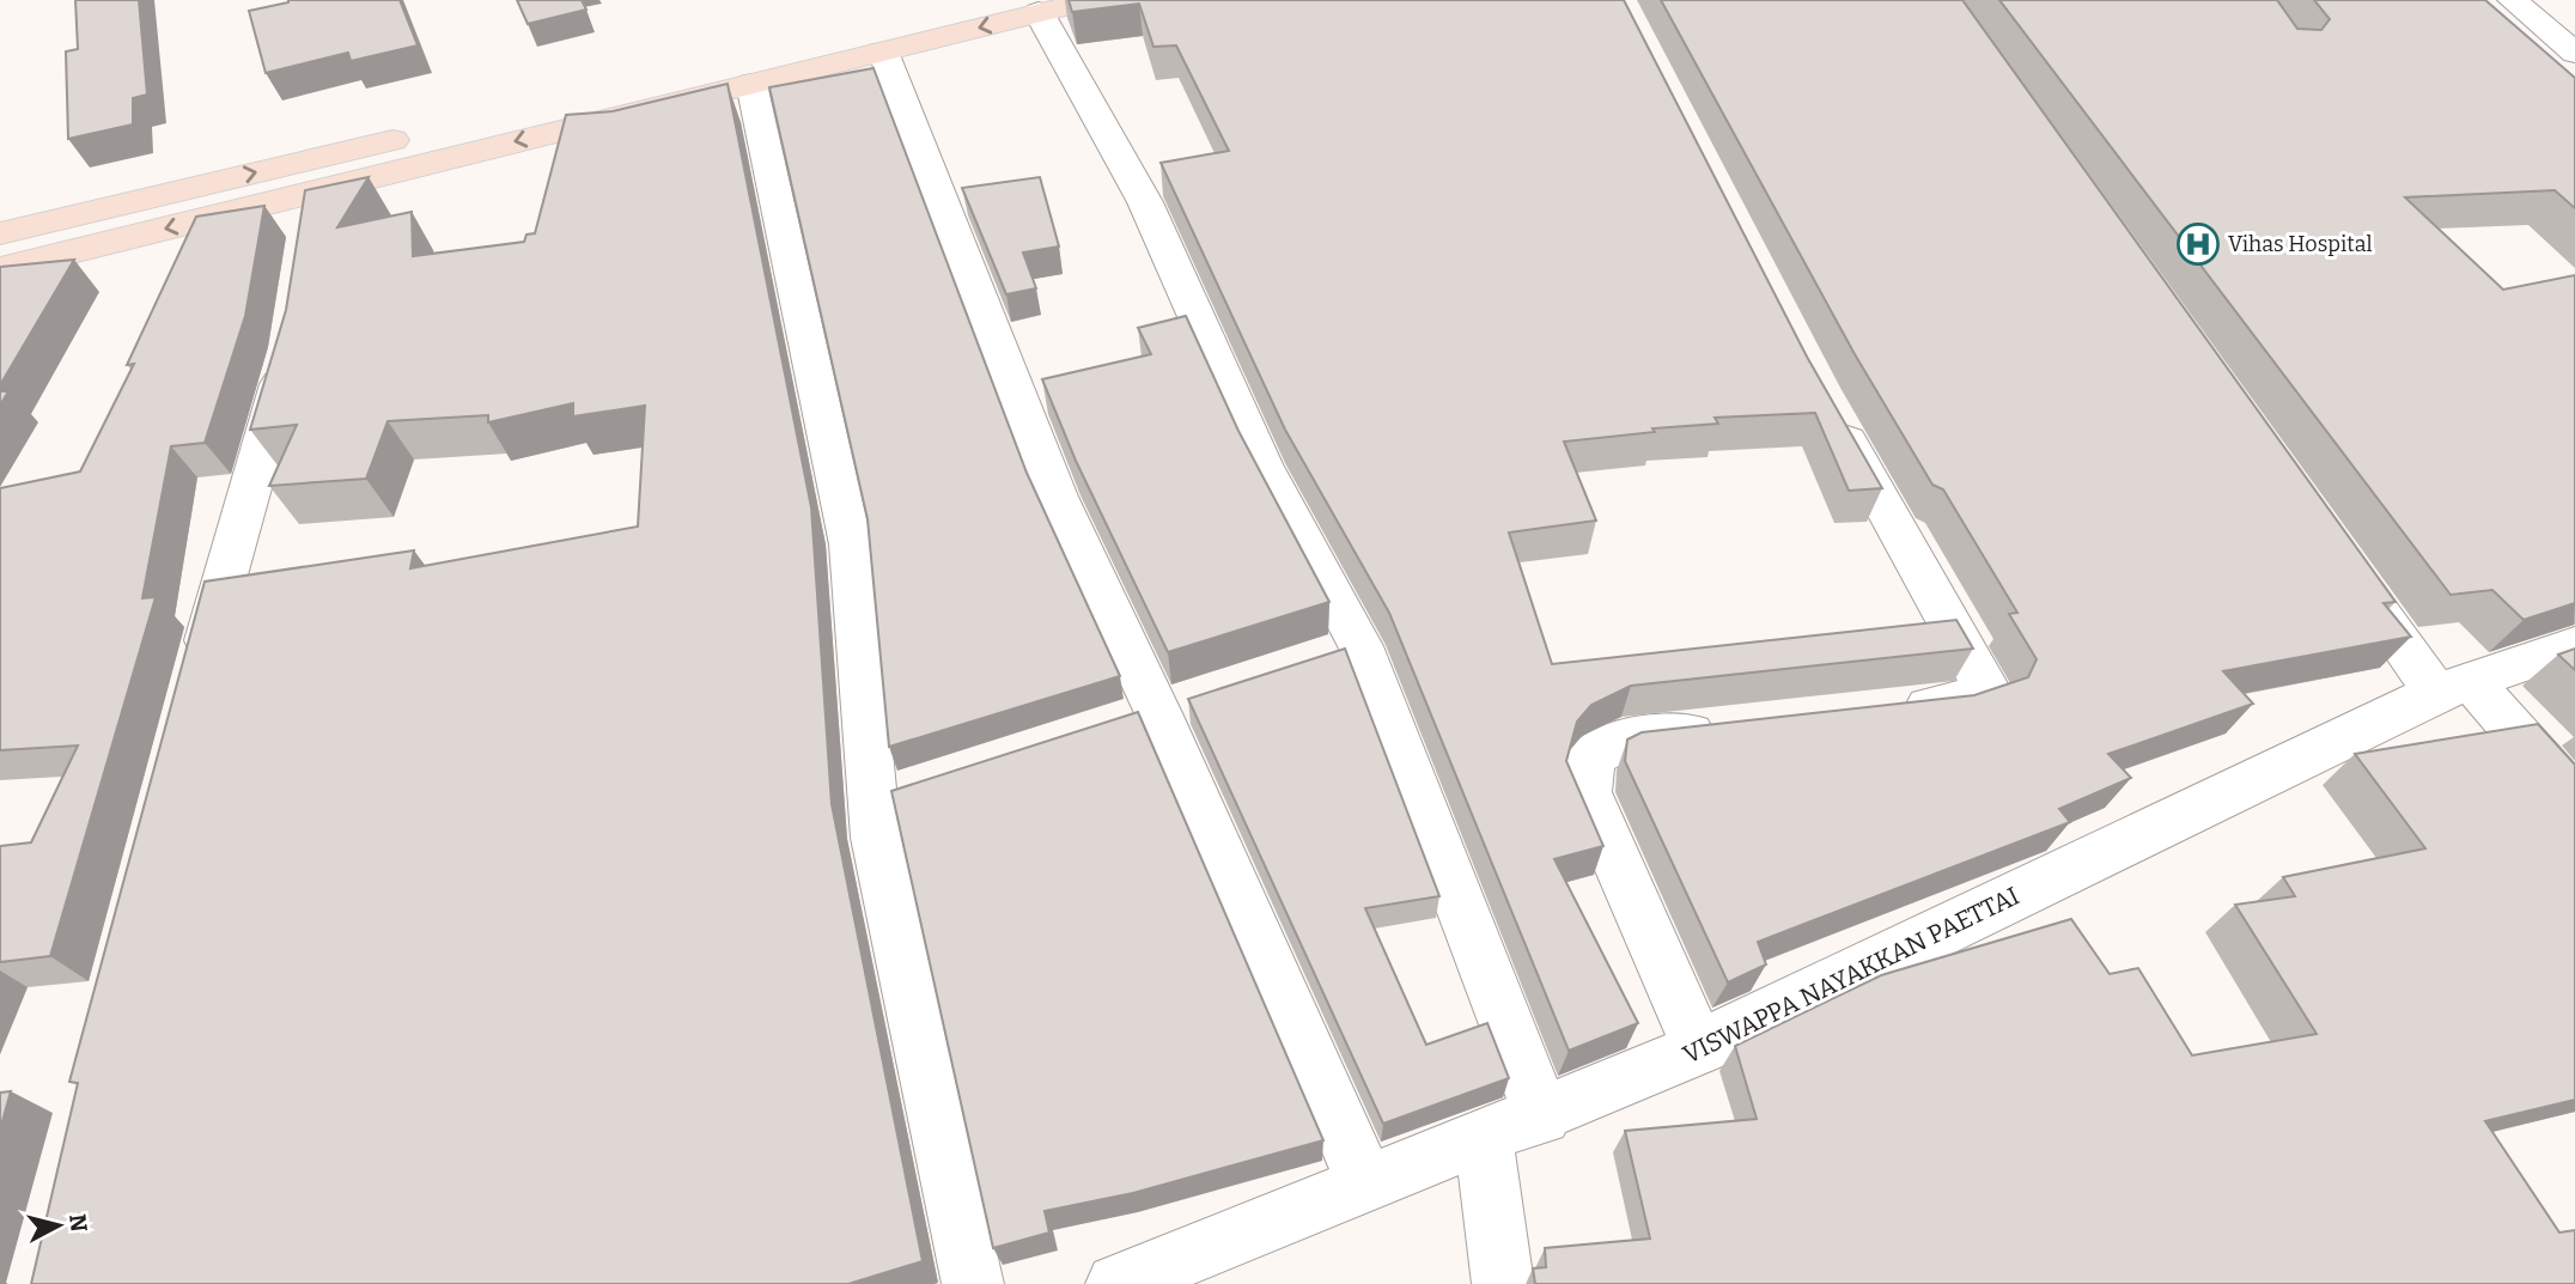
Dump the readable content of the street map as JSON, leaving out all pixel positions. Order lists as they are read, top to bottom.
{
  "streets": {
    "street": ["VISWAPPA NAYAKKAN PAETTAI"]
  },
  "places": {
    "hospital": ["Vihas Hospital"]
  },
  "north": "right"
}
